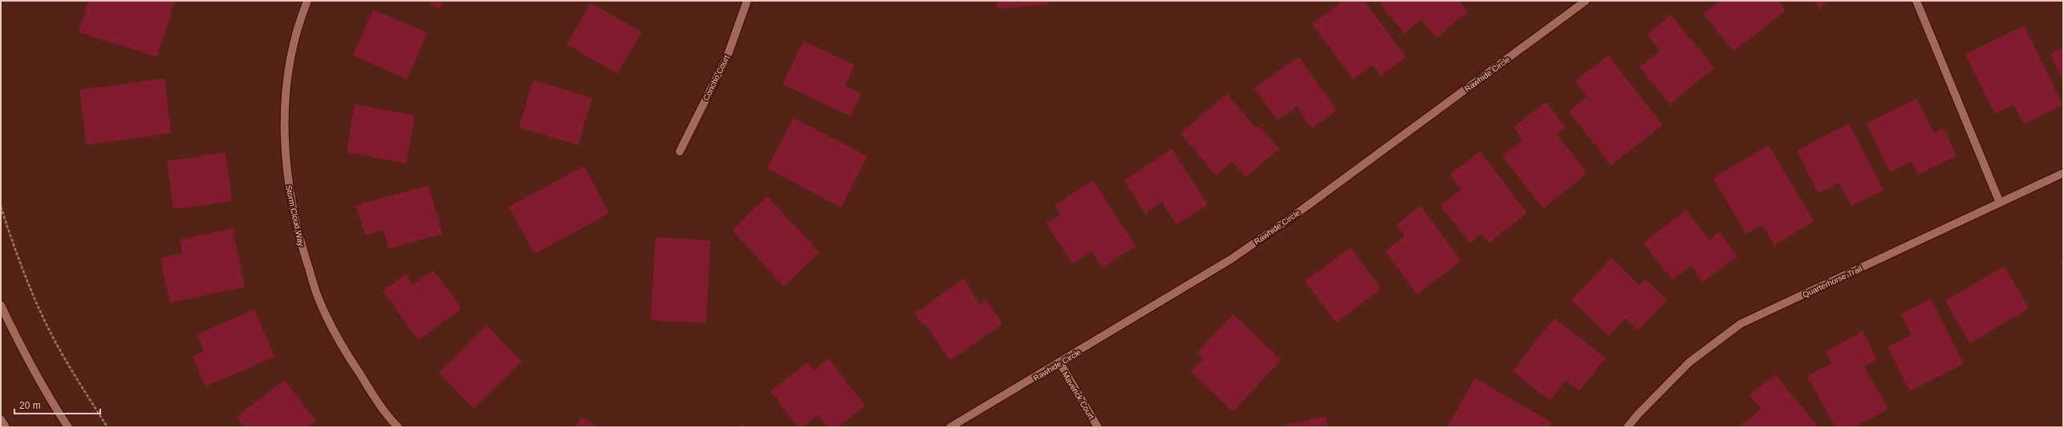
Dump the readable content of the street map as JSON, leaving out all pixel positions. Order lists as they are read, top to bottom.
{
  "streets": {
    "street": [
      "Rawhide Circle",
      "Concho Court",
      "Storm Cloud Way",
      "Quarterhorse Trail",
      "Maverick Court"
    ]
  },
  "crossings": [
    ["Rawhide Circle", "Maverick Court"]
  ],
  "scale_bar": "20 m"
}
